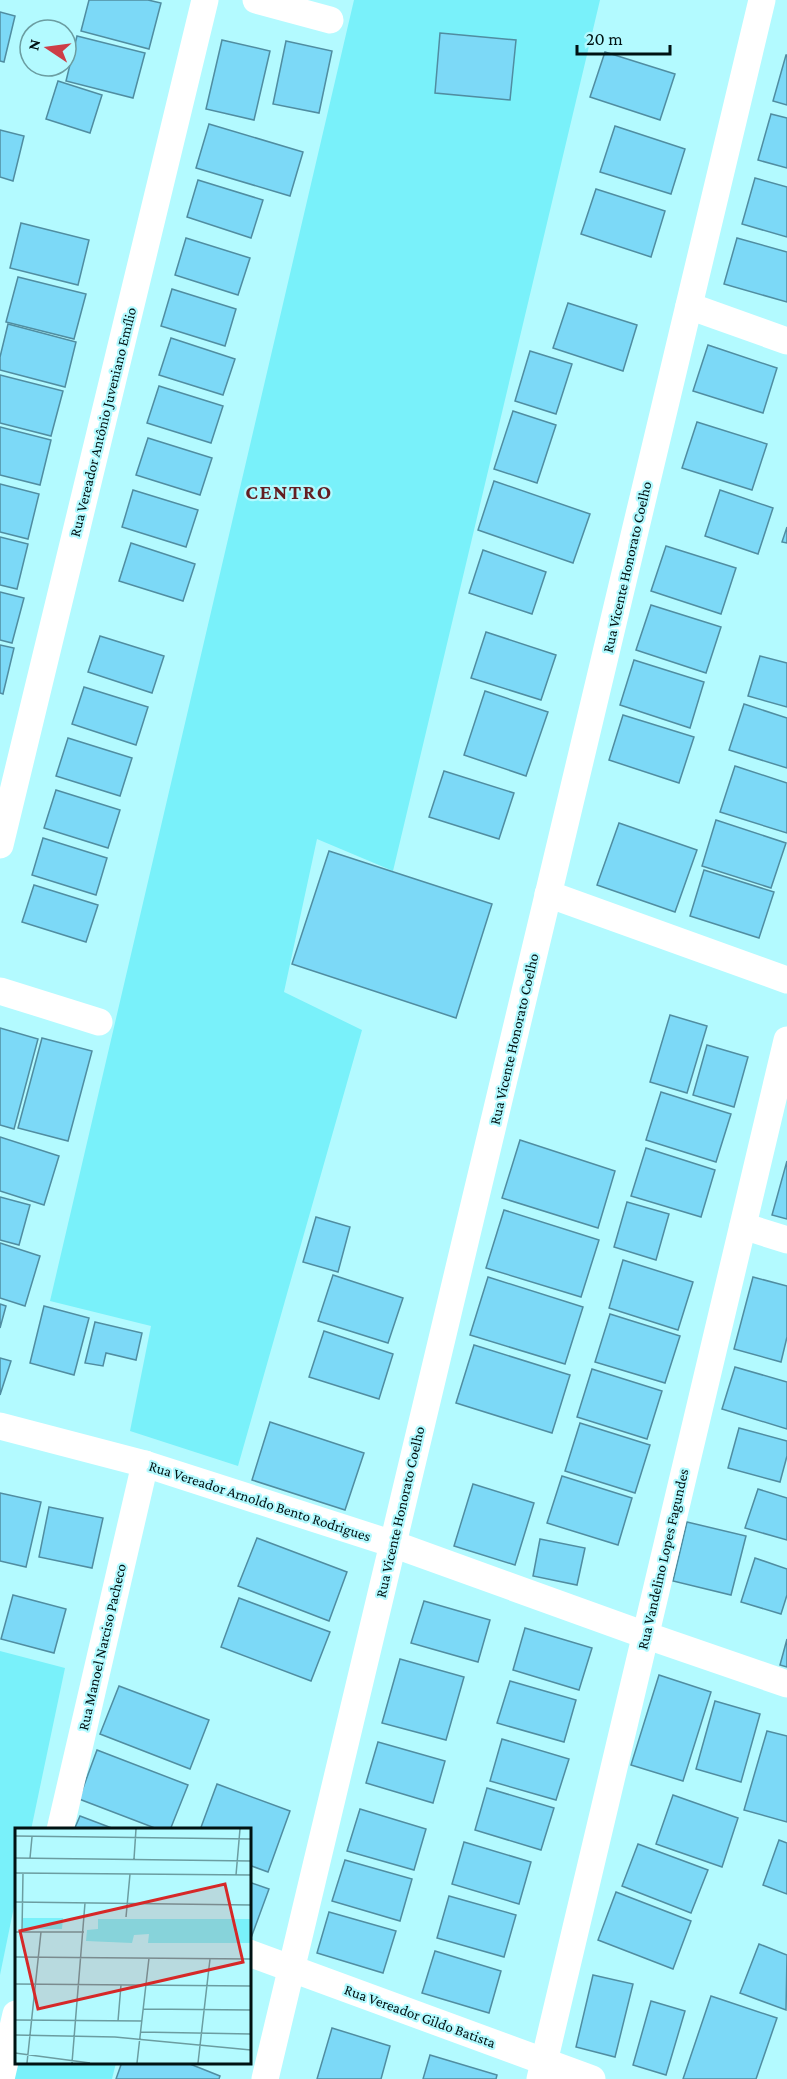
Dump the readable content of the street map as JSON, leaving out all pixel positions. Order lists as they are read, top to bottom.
{
  "streets": {
    "street": [
      "Rua Vereador Antônio Juveniano Emílio",
      "Rua Vicente Honorato Coelho",
      "Rua Vereador Arnoldo Bento Rodrigues",
      "Rua Vandelino Lopes Fagundes",
      "Rua Manoel Narciso Pacheco",
      "Rua Vereador Gildo Batista"
    ]
  },
  "crossings": [
    ["Rua Vicente Honorato Coelho", "Rua Vereador Arnoldo Bento Rodrigues"],
    ["Rua Vicente Honorato Coelho", "Rua Vereador Gildo Batista"],
    ["Rua Vereador Arnoldo Bento Rodrigues", "Rua Vandelino Lopes Fagundes"],
    ["Rua Vereador Arnoldo Bento Rodrigues", "Rua Manoel Narciso Pacheco"],
    ["Rua Vandelino Lopes Fagundes", "Rua Vereador Gildo Batista"]
  ],
  "districts": ["CENTRO"],
  "scale_bar": "20 m",
  "north": "left"
}
